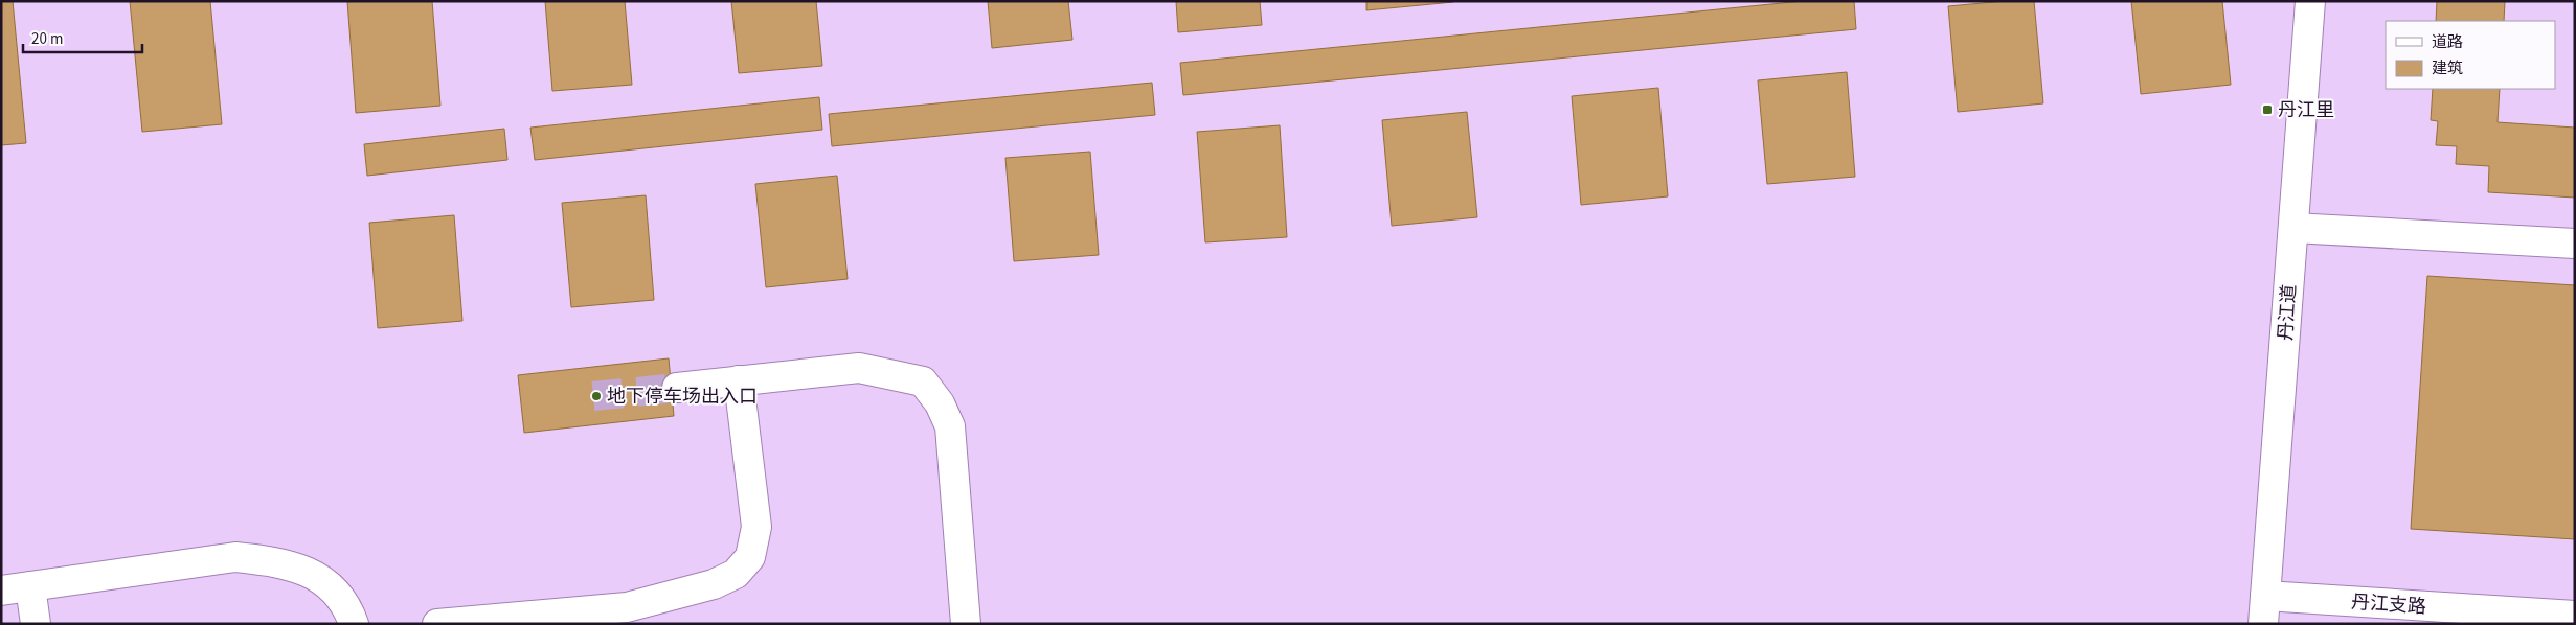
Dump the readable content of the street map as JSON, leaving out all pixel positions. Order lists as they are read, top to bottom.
{
  "streets": {
    "street": ["丹江道", "丹江支路"]
  },
  "crossings": [
    ["丹江道", "丹江支路"]
  ],
  "places": {
    "transit": ["丹江里"],
    "other": ["地下停车场出入口"]
  },
  "legend": ["道路", "建筑"],
  "scale_bar": "20 m"
}
